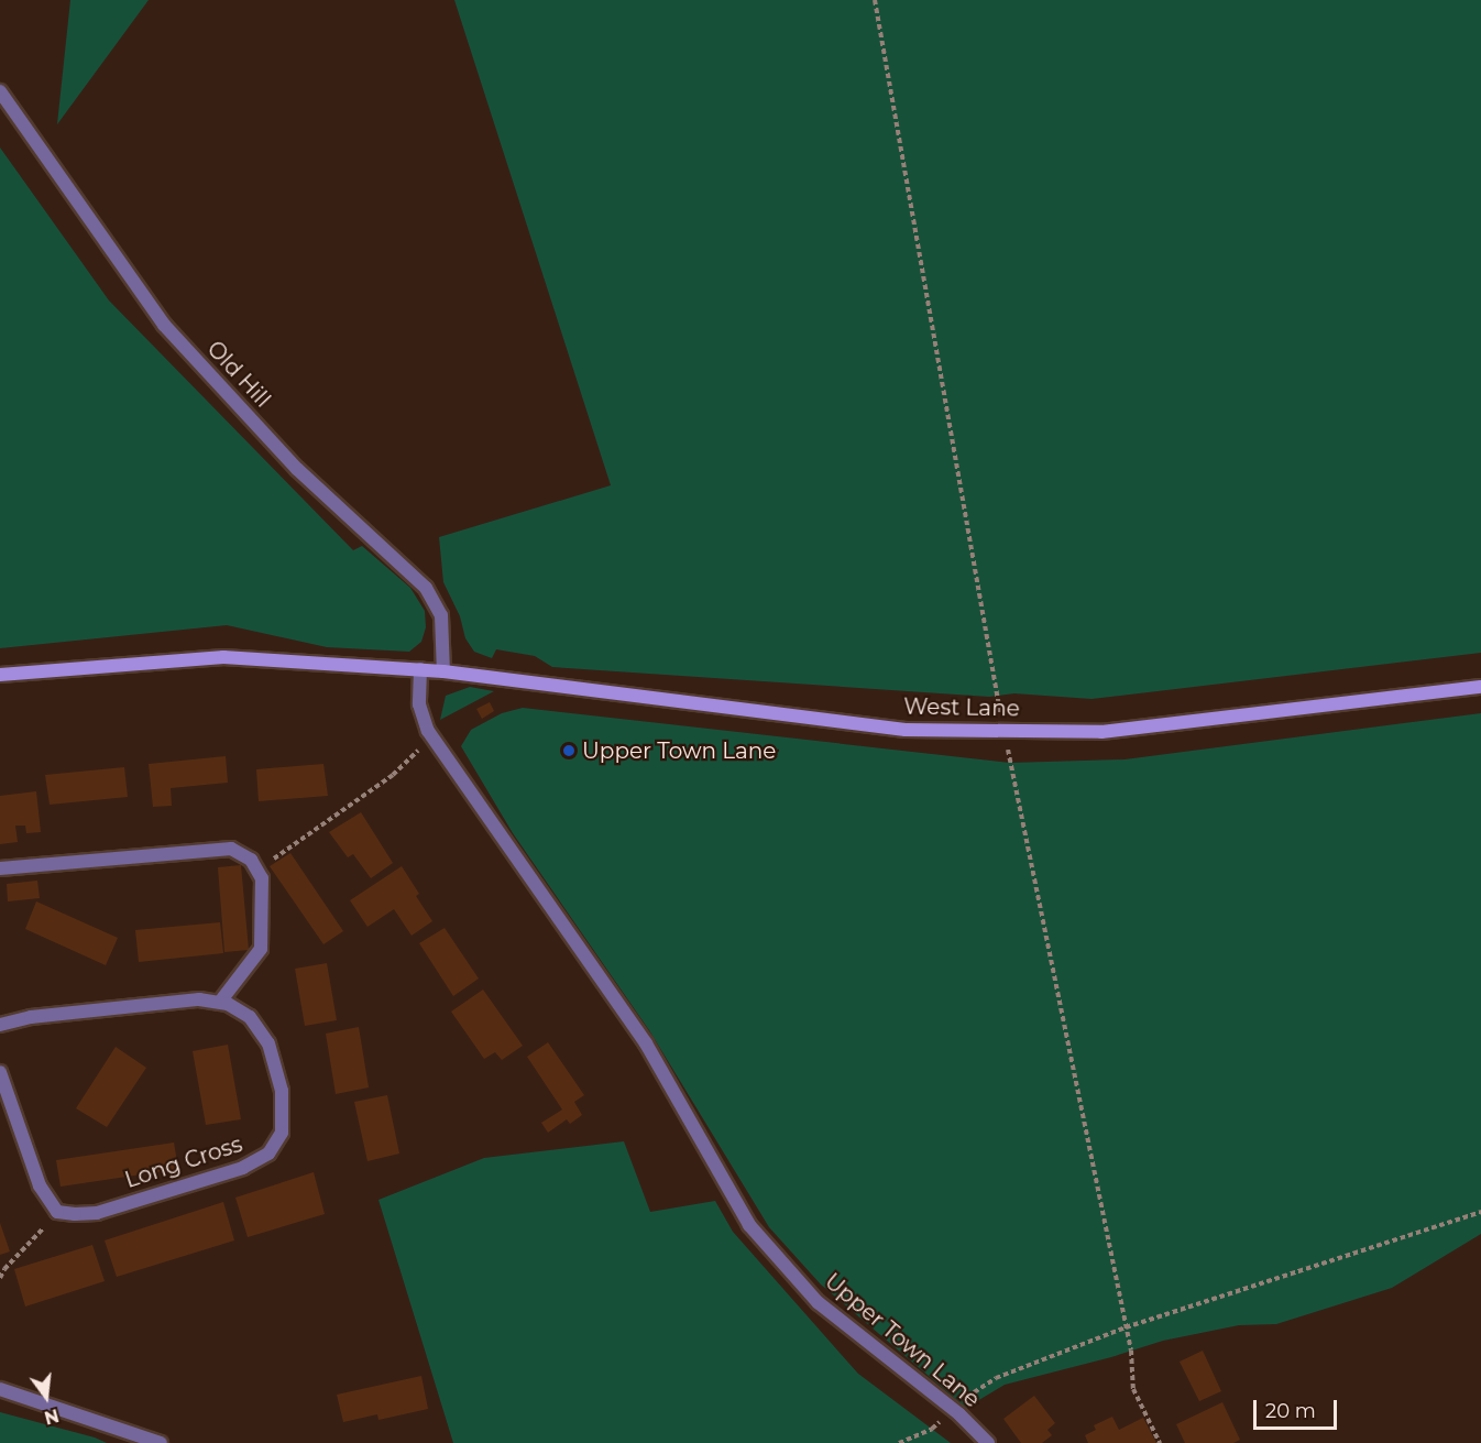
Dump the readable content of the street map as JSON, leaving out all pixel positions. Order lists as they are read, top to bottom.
{
  "streets": {
    "street": [
      "Old Hill",
      "West Lane",
      "Long Cross",
      "Upper Town Lane"
    ]
  },
  "crossings": [
    ["Old Hill", "West Lane"],
    ["West Lane", "Upper Town Lane"]
  ],
  "places": ["Upper Town Lane"],
  "scale_bar": "20 m",
  "north": "bottom"
}
